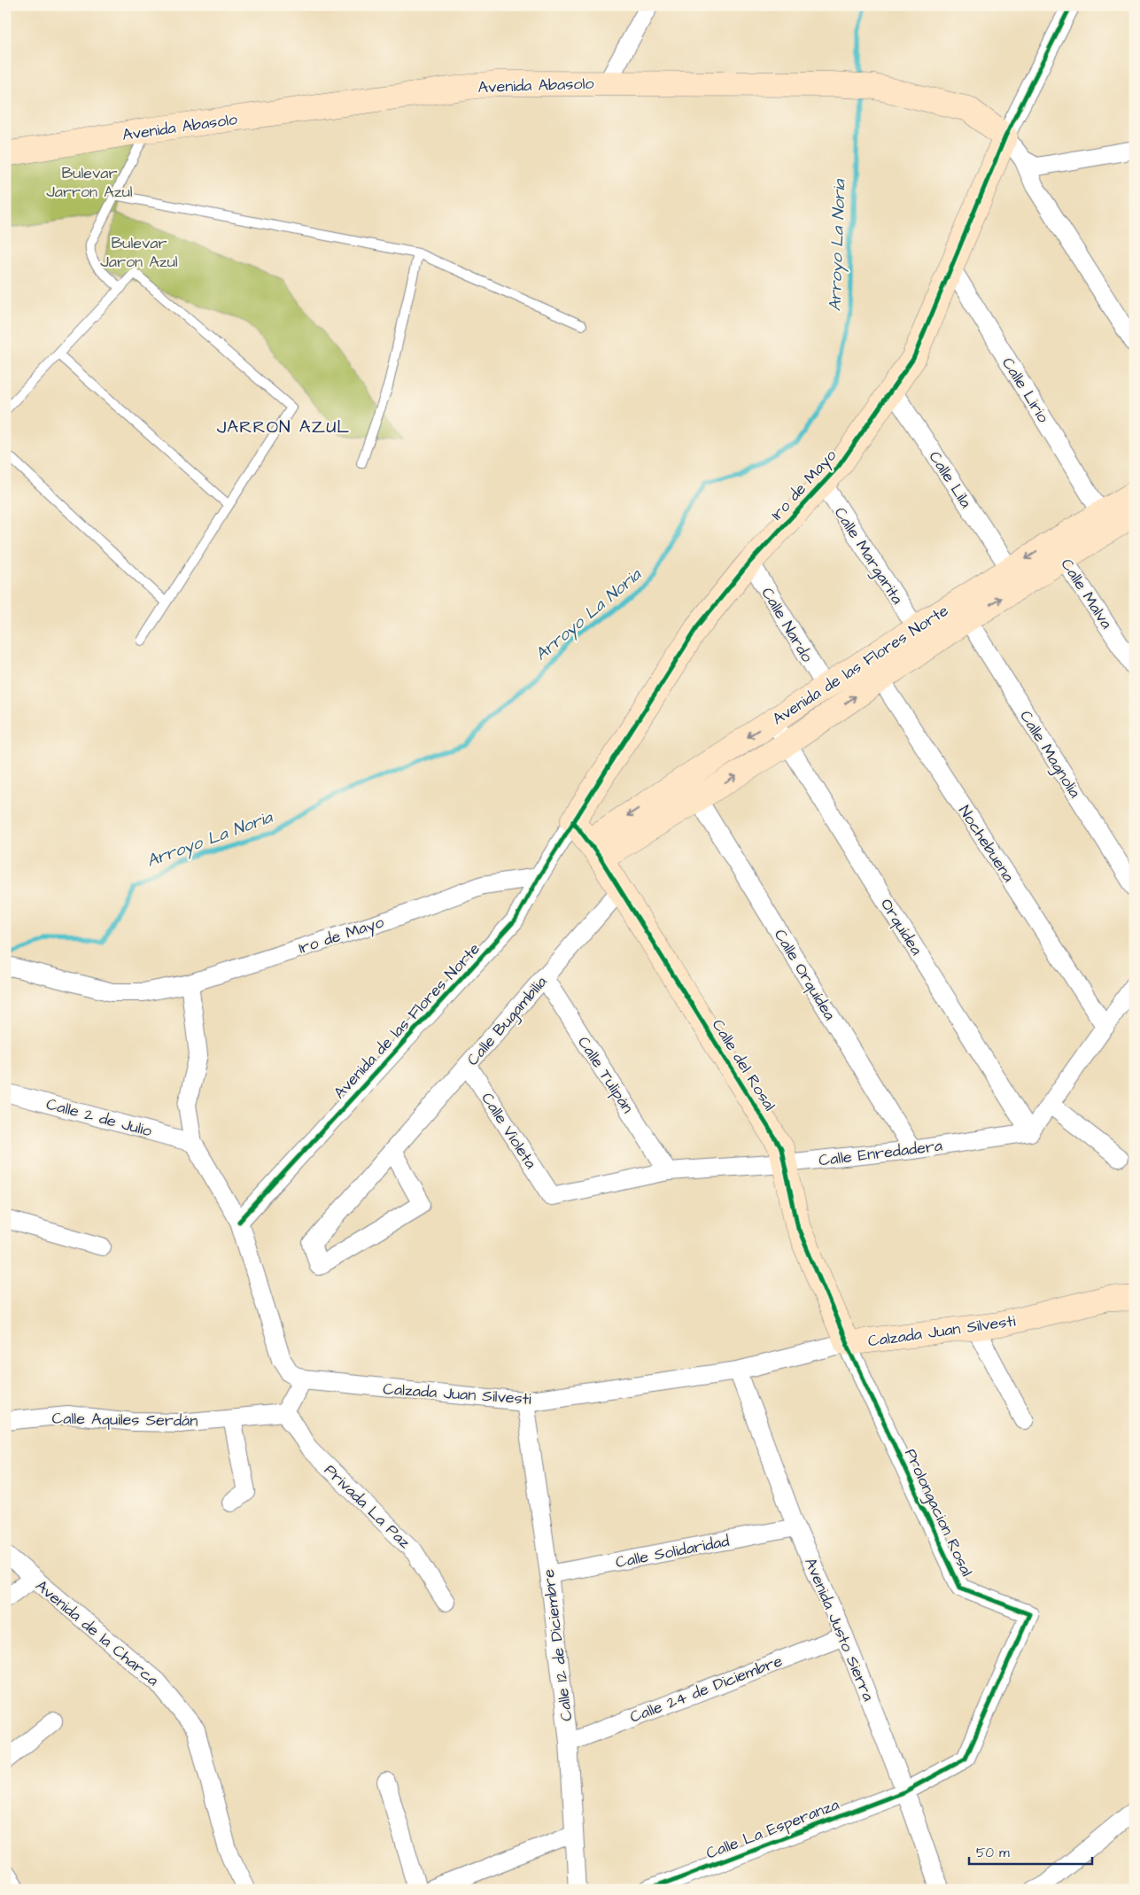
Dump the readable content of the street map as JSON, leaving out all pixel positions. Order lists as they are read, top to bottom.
{
  "streets": {
    "street": [
      "Avenida Abasolo",
      "Calle Lirio",
      "Calle Lila",
      "1ro de Mayo",
      "Calle Margarita",
      "Calle Malva",
      "Calle Nardo",
      "Avenida de las Flores Norte",
      "Calle Magnolia",
      "Nochebuena",
      "Orquídea",
      "Calle Orquídea",
      "Calle Bugambilia",
      "Calle del Rosal",
      "Calle Tulipán",
      "Calle 2 de Julio",
      "Calle Violeta",
      "Calle Enredadera",
      "Calzada Juan Silvesti",
      "Calle Aquiles Serdán",
      "Privada La Paz",
      "Prolongacion Rosal",
      "Calle Solidaridad",
      "Avenida Justo Sierra",
      "Avenida de la Charca",
      "Calle 12 de Diciembre",
      "Calle 24 de Diciembre",
      "Calle La Esperanza"
    ]
  },
  "crossings": [
    ["Avenida Abasolo", "1ro de Mayo"],
    ["Calle Lirio", "1ro de Mayo"],
    ["Calle Lirio", "Avenida de las Flores Norte"],
    ["Calle Lila", "1ro de Mayo"],
    ["Calle Lila", "Avenida de las Flores Norte"],
    ["1ro de Mayo", "Calle Margarita"],
    ["1ro de Mayo", "Calle Nardo"],
    ["1ro de Mayo", "Avenida de las Flores Norte"],
    ["1ro de Mayo", "Calle del Rosal"],
    ["Calle Margarita", "Avenida de las Flores Norte"],
    ["Calle Malva", "Avenida de las Flores Norte"],
    ["Calle Nardo", "Avenida de las Flores Norte"],
    ["Avenida de las Flores Norte", "Calle Magnolia"],
    ["Avenida de las Flores Norte", "Nochebuena"],
    ["Avenida de las Flores Norte", "Orquídea"],
    ["Avenida de las Flores Norte", "Calle Orquídea"],
    ["Avenida de las Flores Norte", "Calle del Rosal"],
    ["Orquídea", "Calle Enredadera"],
    ["Calle Orquídea", "Calle Enredadera"],
    ["Calle Bugambilia", "Calle del Rosal"],
    ["Calle Bugambilia", "Calle Tulipán"],
    ["Calle Bugambilia", "Calle Violeta"],
    ["Calle del Rosal", "Calle Enredadera"],
    ["Calle del Rosal", "Calzada Juan Silvesti"],
    ["Calle del Rosal", "Prolongacion Rosal"],
    ["Calle Tulipán", "Calle Enredadera"],
    ["Calle Violeta", "Calle Enredadera"],
    ["Calzada Juan Silvesti", "Prolongacion Rosal"],
    ["Calzada Juan Silvesti", "Avenida Justo Sierra"],
    ["Calzada Juan Silvesti", "Calle 12 de Diciembre"],
    ["Calle Aquiles Serdán", "Privada La Paz"],
    ["Prolongacion Rosal", "Avenida Justo Sierra"],
    ["Prolongacion Rosal", "Calle La Esperanza"],
    ["Calle Solidaridad", "Avenida Justo Sierra"],
    ["Calle Solidaridad", "Calle 12 de Diciembre"],
    ["Avenida Justo Sierra", "Calle 24 de Diciembre"],
    ["Avenida Justo Sierra", "Calle La Esperanza"],
    ["Calle 12 de Diciembre", "Calle 24 de Diciembre"]
  ],
  "districts": ["JARRON AZUL"],
  "water": ["Arroyo La Noria"],
  "parks": ["Bulevar Jarron Azul", "Bulevar Jaron Azul"],
  "scale_bar": "50 m"
}
